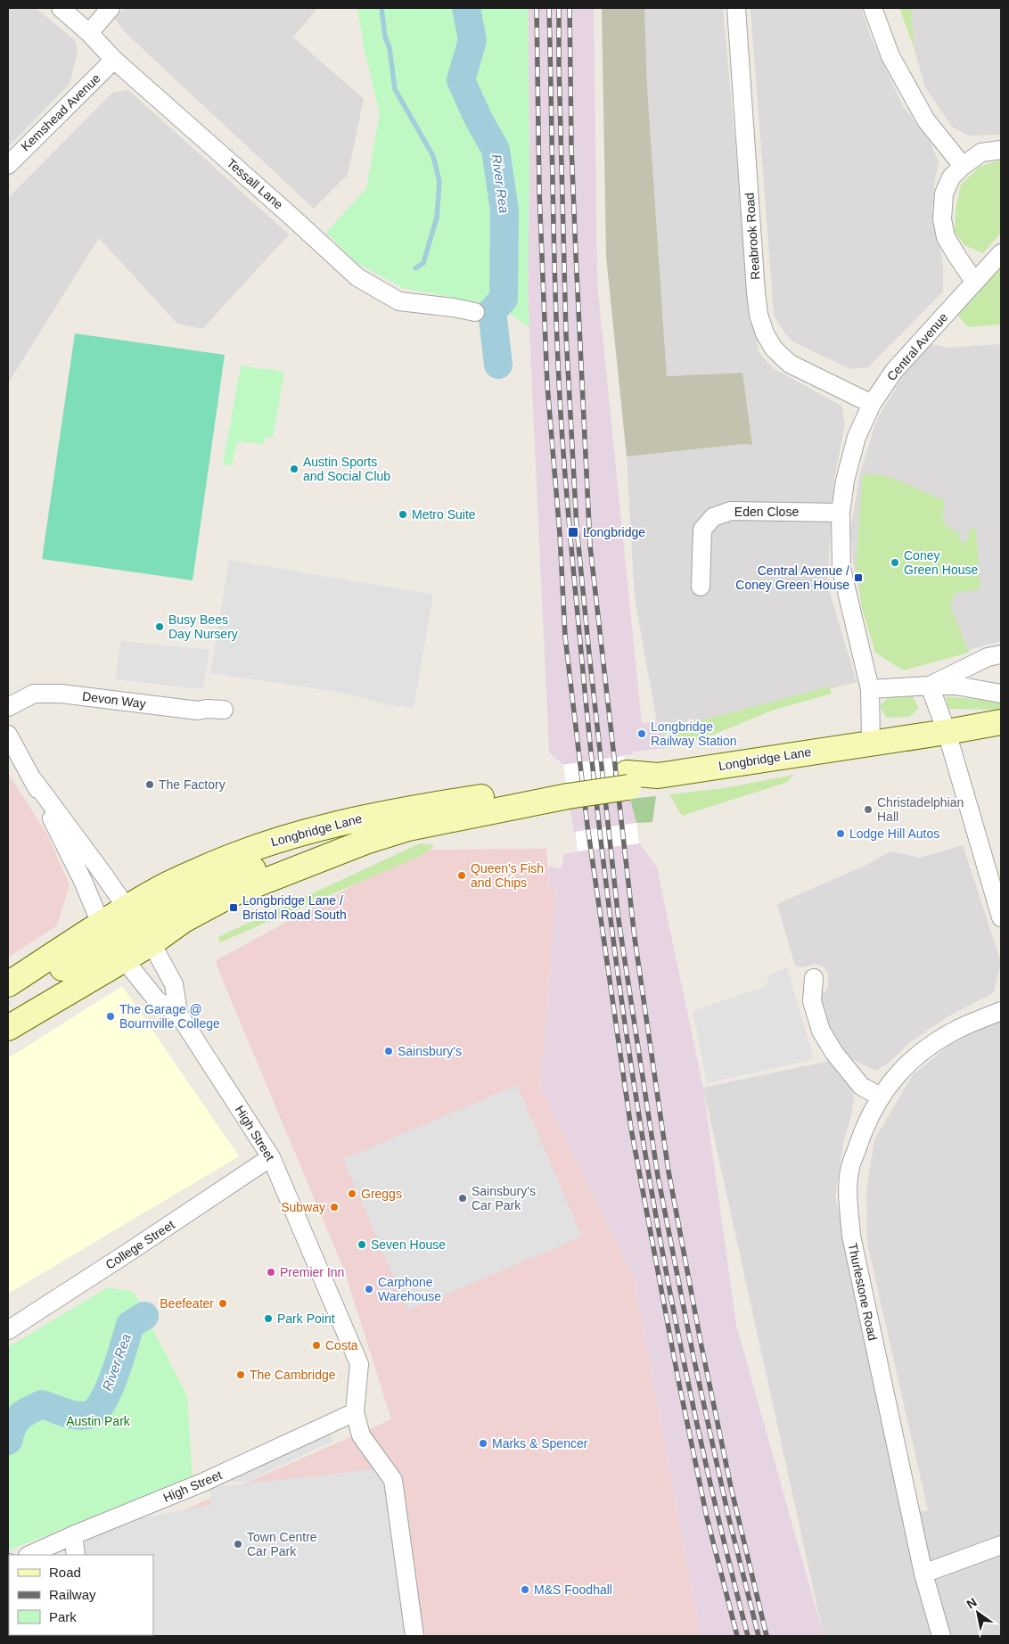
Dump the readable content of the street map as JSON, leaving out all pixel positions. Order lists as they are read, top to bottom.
{
  "streets": {
    "street": [
      "Kemshead Avenue",
      "Tessall Lane",
      "Reabrook Road",
      "Central Avenue",
      "Eden Close",
      "Devon Way",
      "Longbridge Lane",
      "High Street",
      "College Street",
      "Thurlestone Road"
    ]
  },
  "crossings": [
    ["Kemshead Avenue", "Tessall Lane"],
    ["Reabrook Road", "Central Avenue"],
    ["Central Avenue", "Eden Close"],
    ["Longbridge Lane", "High Street"],
    ["High Street", "College Street"]
  ],
  "water": ["River Rea"],
  "parks": ["Austin Park"],
  "places": {
    "other": [
      "Austin Sports and Social Club",
      "Metro Suite",
      "Coney Green House",
      "Busy Bees Day Nursery",
      "Longbridge Railway Station",
      "The Factory",
      "Christadelphian Hall",
      "Lodge Hill Autos",
      "Queen's Fish and Chips",
      "The Garage @ Bournville College",
      "Sainsbury's",
      "Greggs",
      "Sainsbury's Car Park",
      "Subway",
      "Seven House",
      "Premier Inn",
      "Carphone Warehouse",
      "Beefeater",
      "Park Point",
      "Costa",
      "The Cambridge",
      "Marks & Spencer",
      "Town Centre Car Park",
      "M&S Foodhall"
    ],
    "transit": ["Longbridge", "Central Avenue / Coney Green House", "Longbridge Lane / Bristol Road South"]
  },
  "legend": ["Road", "Railway", "Park"],
  "north": "top left"
}
